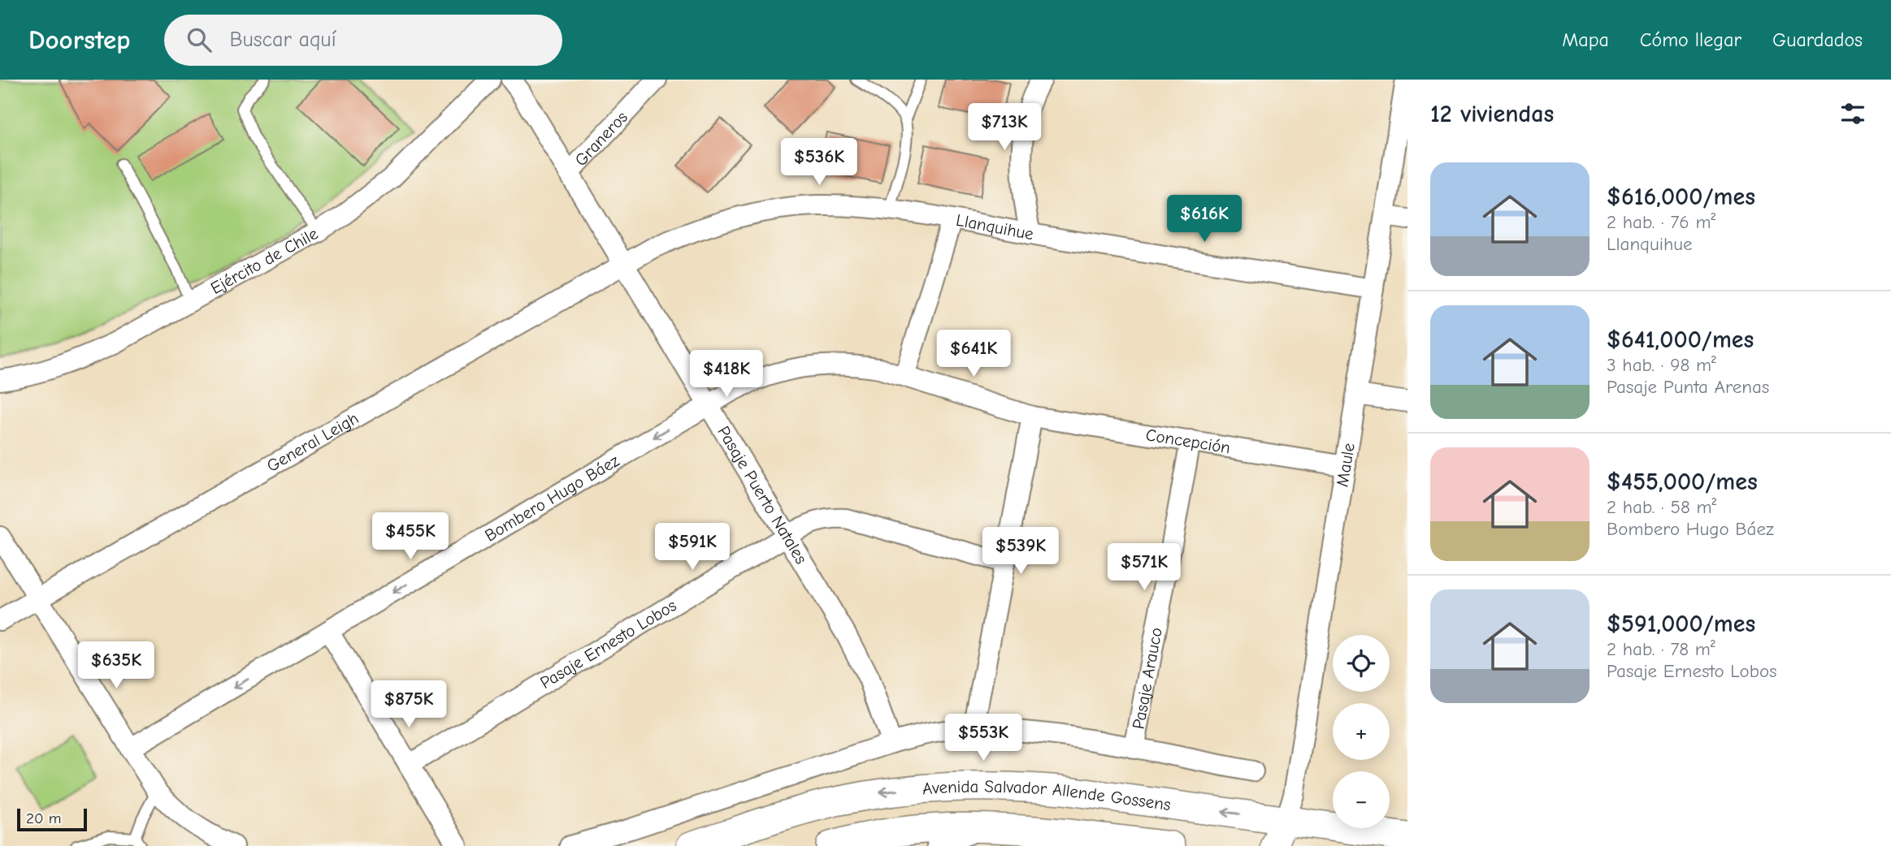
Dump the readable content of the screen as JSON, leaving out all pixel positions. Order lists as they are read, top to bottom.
{
  "streets": {
    "main road": ["Avenida Salvador Allende Gossens"],
    "street": [
      "Graneros",
      "Llanquihue",
      "Ejército de Chile",
      "Concepción",
      "General Leigh",
      "Maule",
      "Pasaje Puerto Natales",
      "Bombero Hugo Báez",
      "Pasaje Ernesto Lobos",
      "Pasaje Arauco"
    ]
  },
  "crossings": [
    ["Graneros", "Pasaje Puerto Natales"],
    ["Llanquihue", "General Leigh"],
    ["Llanquihue", "Maule"],
    ["Llanquihue", "Pasaje Puerto Natales"],
    ["Concepción", "Maule"],
    ["Concepción", "Bombero Hugo Báez"],
    ["Concepción", "Pasaje Arauco"],
    ["General Leigh", "Pasaje Puerto Natales"],
    ["Maule", "Avenida Salvador Allende Gossens"],
    ["Pasaje Puerto Natales", "Bombero Hugo Báez"],
    ["Pasaje Puerto Natales", "Pasaje Ernesto Lobos"]
  ],
  "one_way": ["Bombero Hugo Báez"],
  "scale_bar": "20 m",
  "page": {
    "header": "Doorstep",
    "search": "Buscar aquí",
    "nav": ["Mapa", "Cómo llegar", "Guardados"],
    "heading": "12 viviendas",
    "price": [
      "$713K",
      "$536K",
      "$616K",
      "$641K",
      "$418K",
      "$455K",
      "$591K",
      "$539K",
      "$571K",
      "$635K",
      "$875K",
      "$553K"
    ],
    "list": [
      {
        "name": "$616,000/mes",
        "note": "2 hab. · 76 m² · Llanquihue"
      },
      {
        "name": "$641,000/mes",
        "note": "3 hab. · 98 m² · Pasaje Punta Arenas"
      },
      {
        "name": "$455,000/mes",
        "note": "2 hab. · 58 m² · Bombero Hugo Báez"
      },
      {
        "name": "$591,000/mes",
        "note": "2 hab. · 78 m² · Pasaje Ernesto Lobos"
      }
    ],
    "map_buttons": ["+", "−"],
    "scale": "20 m"
  }
}
